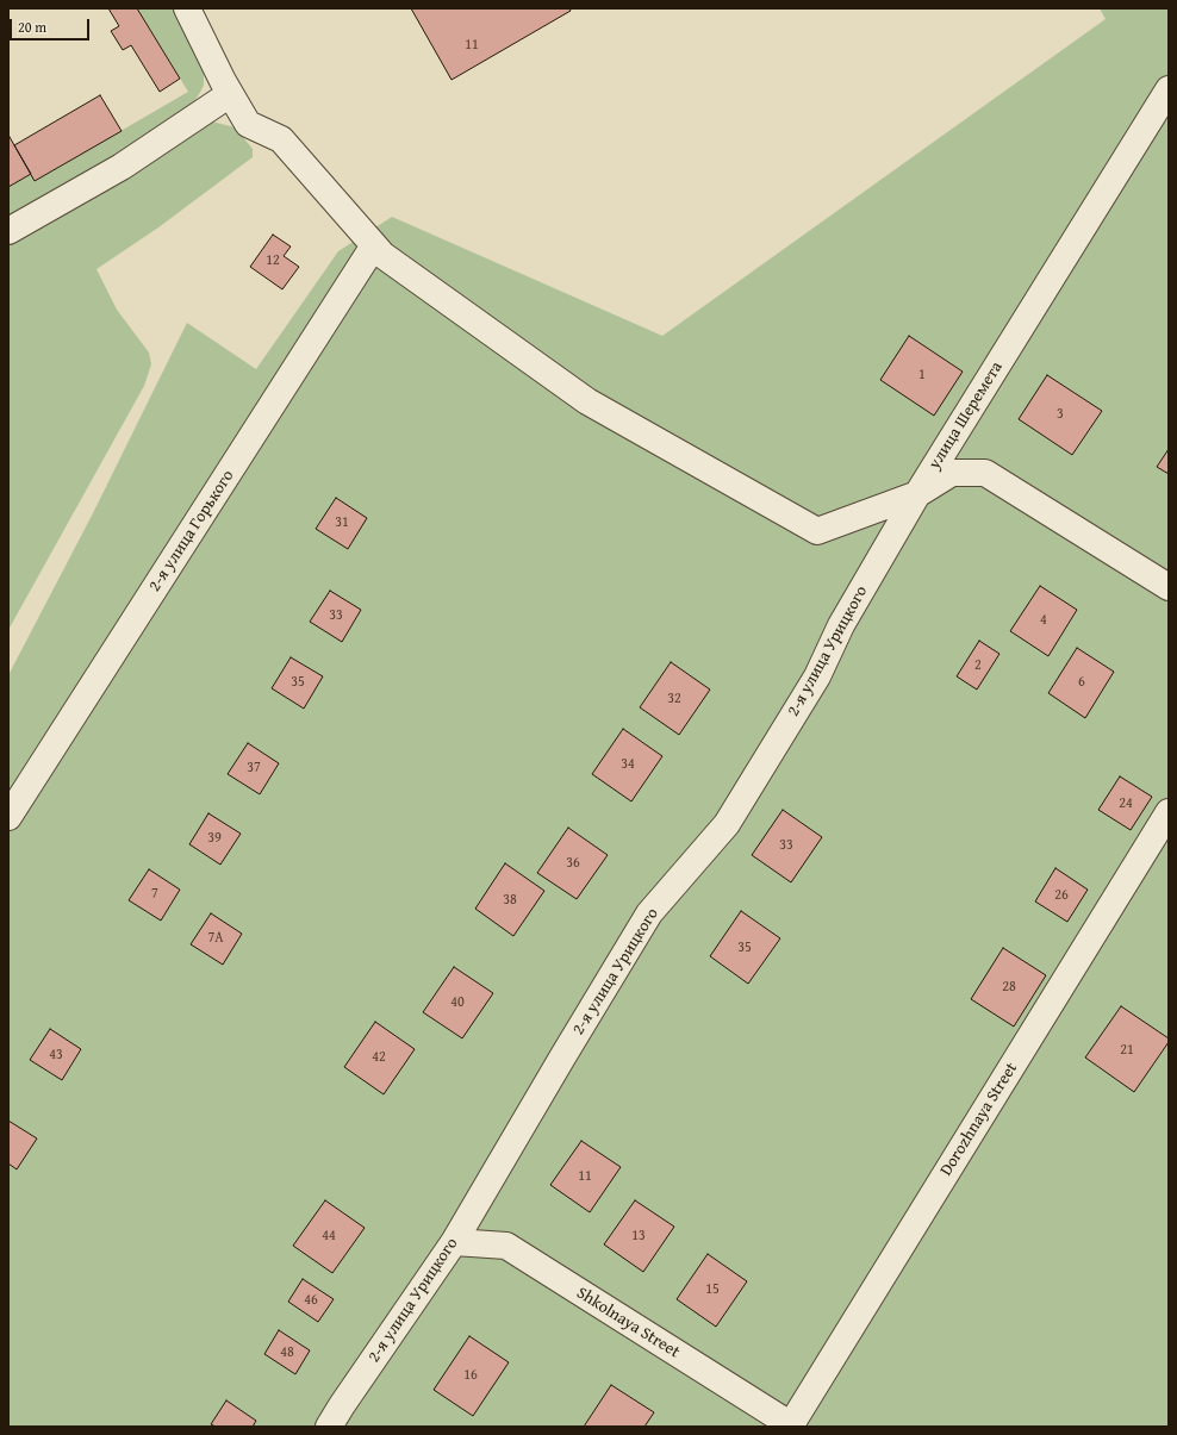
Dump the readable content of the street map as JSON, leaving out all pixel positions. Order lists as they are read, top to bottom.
{
  "streets": {
    "street": [
      "улица Шеремета",
      "2-я улица Горького",
      "2-я улица Урицкого",
      "Dorozhnaya Street",
      "Shkolnaya Street"
    ]
  },
  "crossings": [
    ["улица Шеремета", "2-я улица Урицкого"],
    ["2-я улица Урицкого", "Shkolnaya Street"],
    ["Dorozhnaya Street", "Shkolnaya Street"]
  ],
  "house_numbers": [
    "11",
    "12",
    "1",
    "3",
    "31",
    "33",
    "4",
    "2",
    "35",
    "6",
    "32",
    "34",
    "37",
    "24",
    "39",
    "33",
    "36",
    "7",
    "26",
    "38",
    "7А",
    "35",
    "28",
    "40",
    "21",
    "43",
    "42",
    "11",
    "44",
    "13",
    "15",
    "46",
    "48",
    "16"
  ],
  "scale_bar": "20 m"
}
